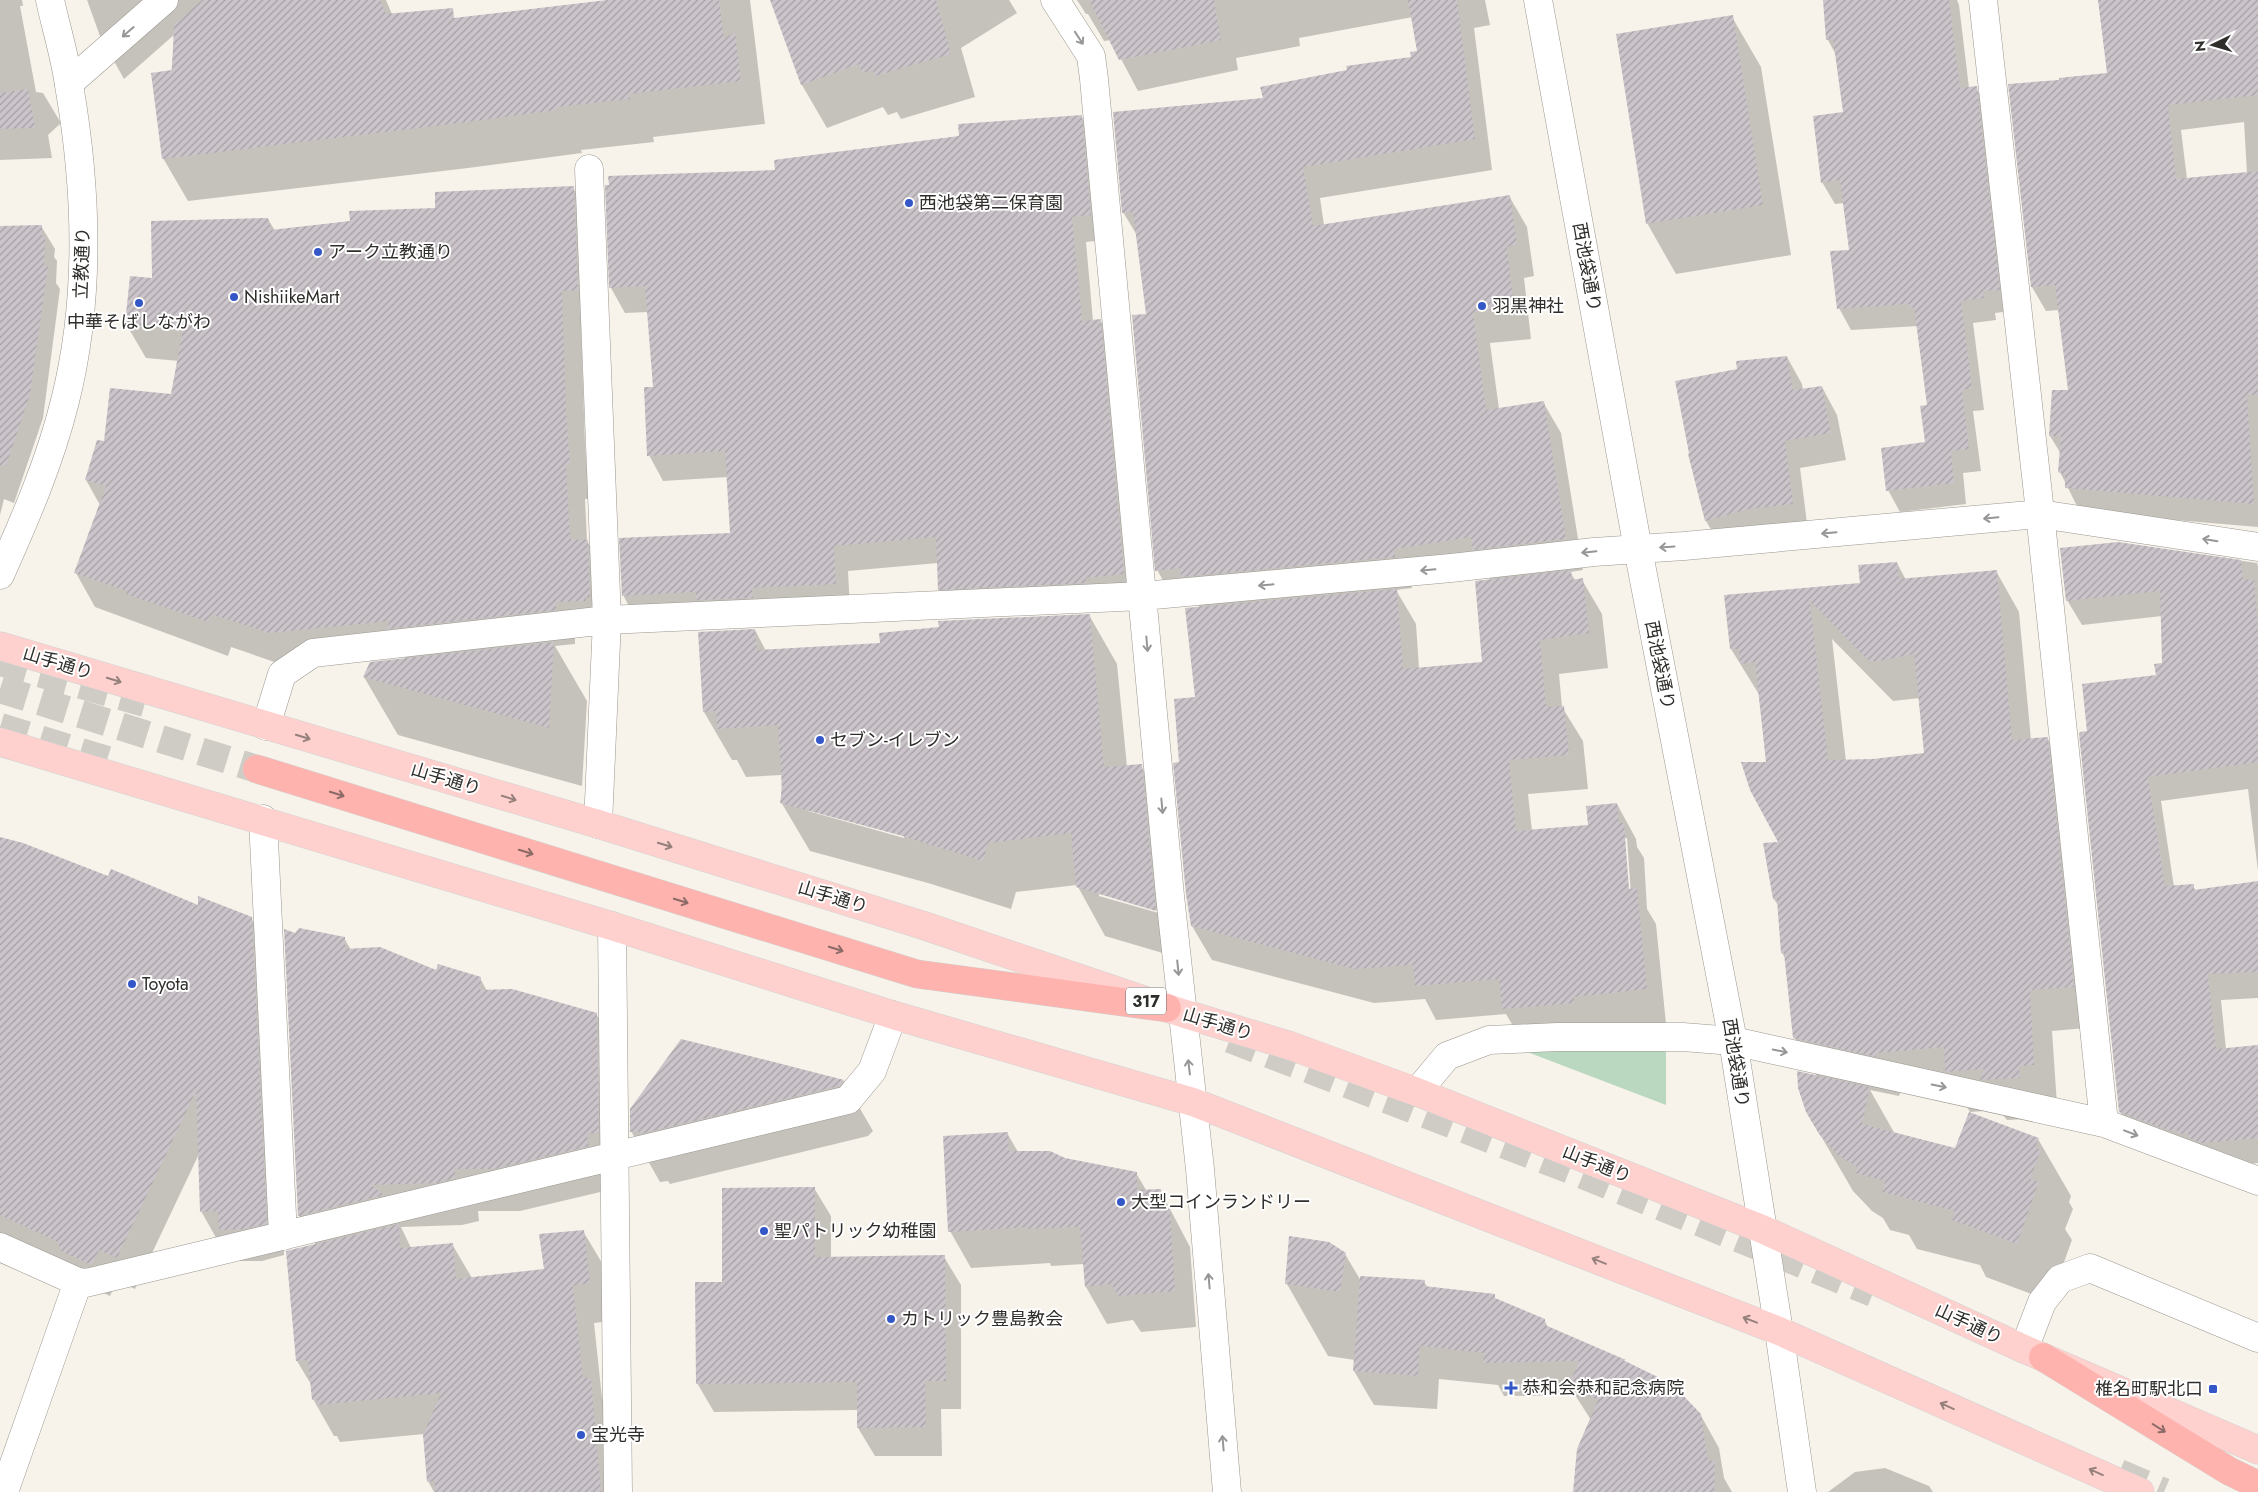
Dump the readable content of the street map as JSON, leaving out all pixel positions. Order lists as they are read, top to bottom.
{
  "streets": {
    "main road": ["山手通り", "317"],
    "street": ["立教通り", "西池袋通り"]
  },
  "crossings": [
    ["西池袋通り", "山手通り"]
  ],
  "places": {
    "other": [
      "西池袋第二保育園",
      "アーク立教通り",
      "NishiikeMart",
      "中華そばしながわ",
      "羽黒神社",
      "セブン-イレブン",
      "Toyota",
      "大型コインランドリー",
      "聖パトリック幼稚園",
      "カトリック豊島教会",
      "宝光寺"
    ],
    "health": ["恭和会恭和記念病院"],
    "transit": ["椎名町駅北口"]
  },
  "north": "left"
}
